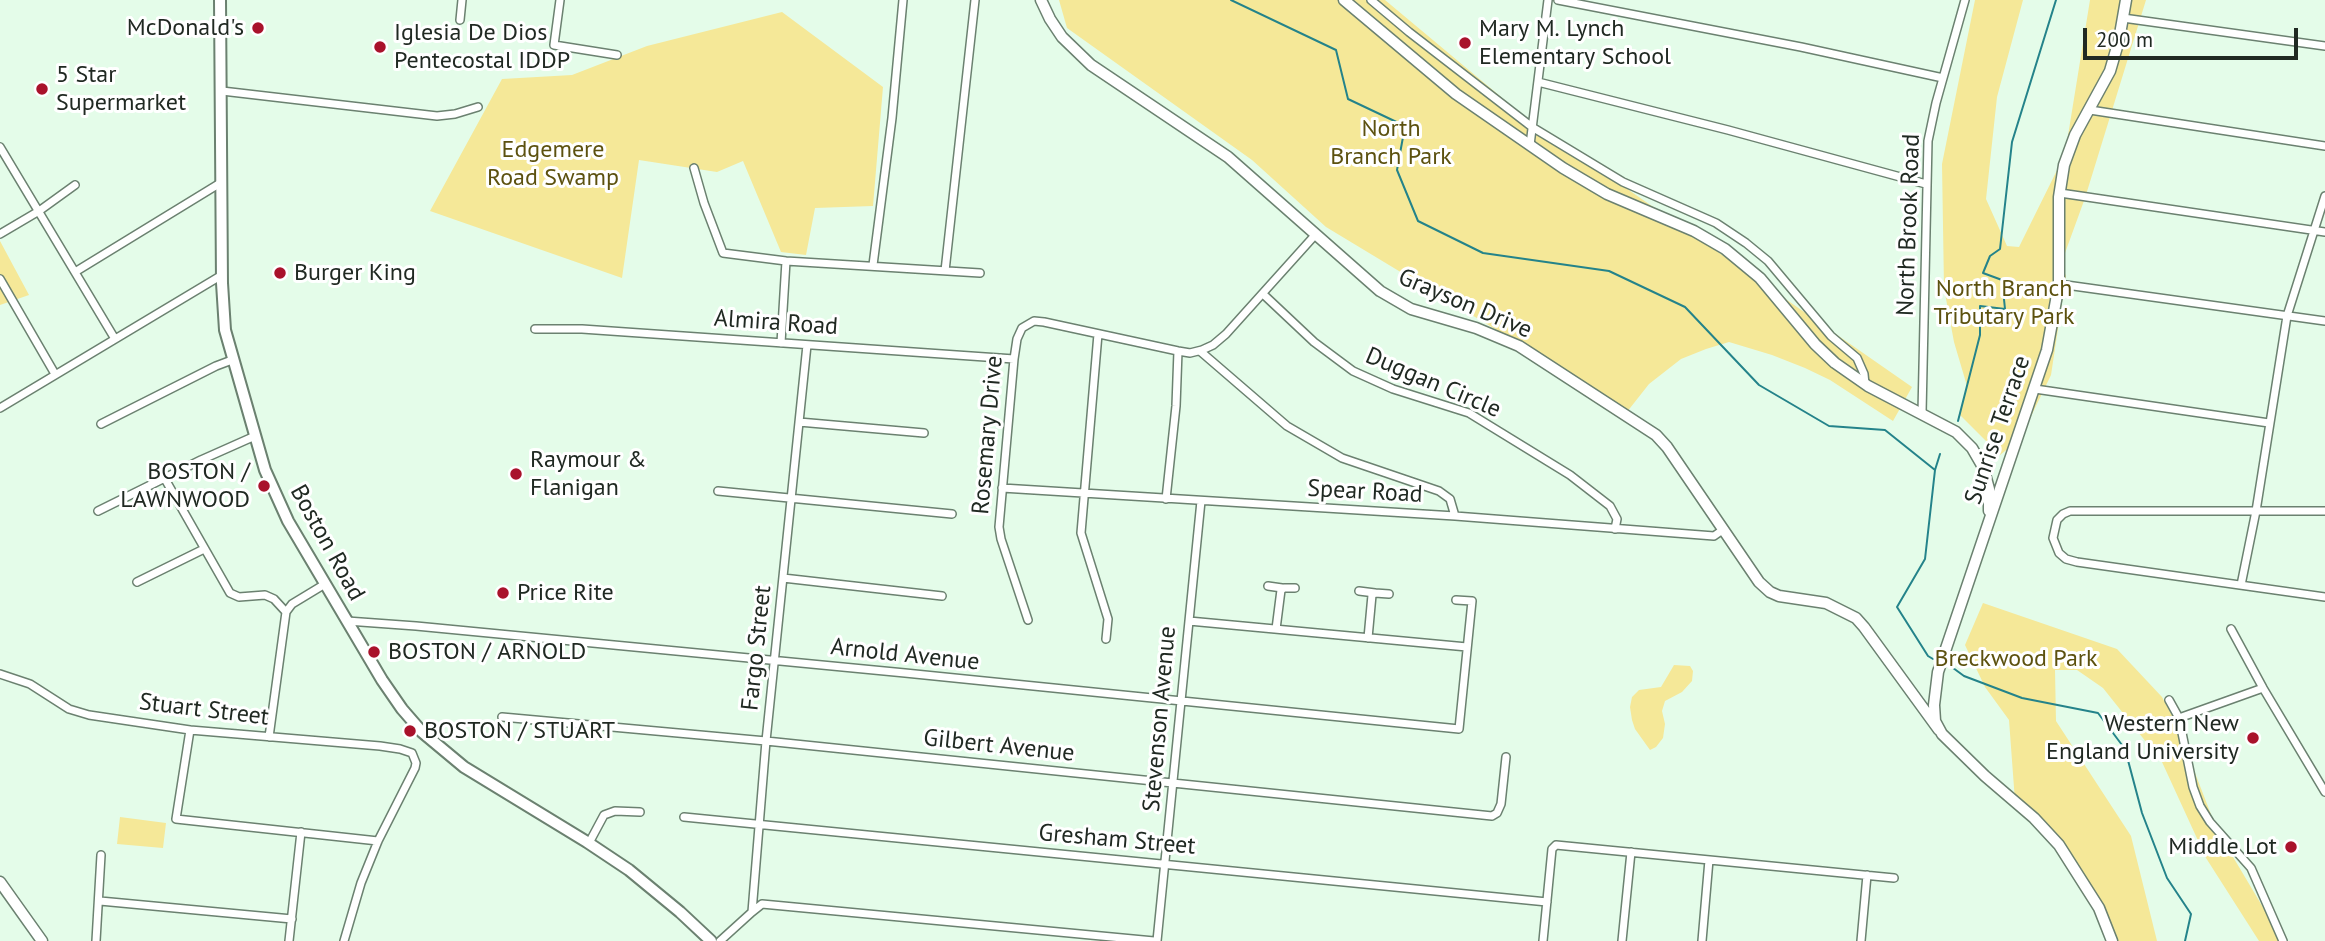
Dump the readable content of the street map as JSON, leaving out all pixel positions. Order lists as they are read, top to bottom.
{
  "streets": {
    "main road": ["Boston Road"],
    "street": [
      "North Brook Road",
      "Grayson Drive",
      "Almira Road",
      "Duggan Circle",
      "Sunrise Terrace",
      "Rosemary Drive",
      "Spear Road",
      "Fargo Street",
      "Arnold Avenue",
      "Stuart Street",
      "Stevenson Avenue",
      "Gilbert Avenue",
      "Gresham Street"
    ]
  },
  "crossings": [
    ["Grayson Drive", "Spear Road"],
    ["Almira Road", "Rosemary Drive"],
    ["Almira Road", "Fargo Street"],
    ["Duggan Circle", "Spear Road"],
    ["Rosemary Drive", "Spear Road"],
    ["Spear Road", "Stevenson Avenue"],
    ["Boston Road", "Arnold Avenue"],
    ["Fargo Street", "Arnold Avenue"],
    ["Fargo Street", "Gilbert Avenue"],
    ["Fargo Street", "Gresham Street"],
    ["Arnold Avenue", "Stevenson Avenue"],
    ["Stevenson Avenue", "Gilbert Avenue"],
    ["Stevenson Avenue", "Gresham Street"]
  ],
  "parks": [
    "North Branch Park",
    "Edgemere Road Swamp",
    "North Branch Tributary Park",
    "Breckwood Park"
  ],
  "places": [
    "McDonald's",
    "Mary M. Lynch Elementary School",
    "Iglesia De Dios Pentecostal IDDP",
    "5 Star Supermarket",
    "Burger King",
    "Raymour & Flanigan",
    "BOSTON / LAWNWOOD",
    "Price Rite",
    "BOSTON / ARNOLD",
    "BOSTON / STUART",
    "Western New England University",
    "Middle Lot"
  ],
  "scale_bar": "200 m"
}
